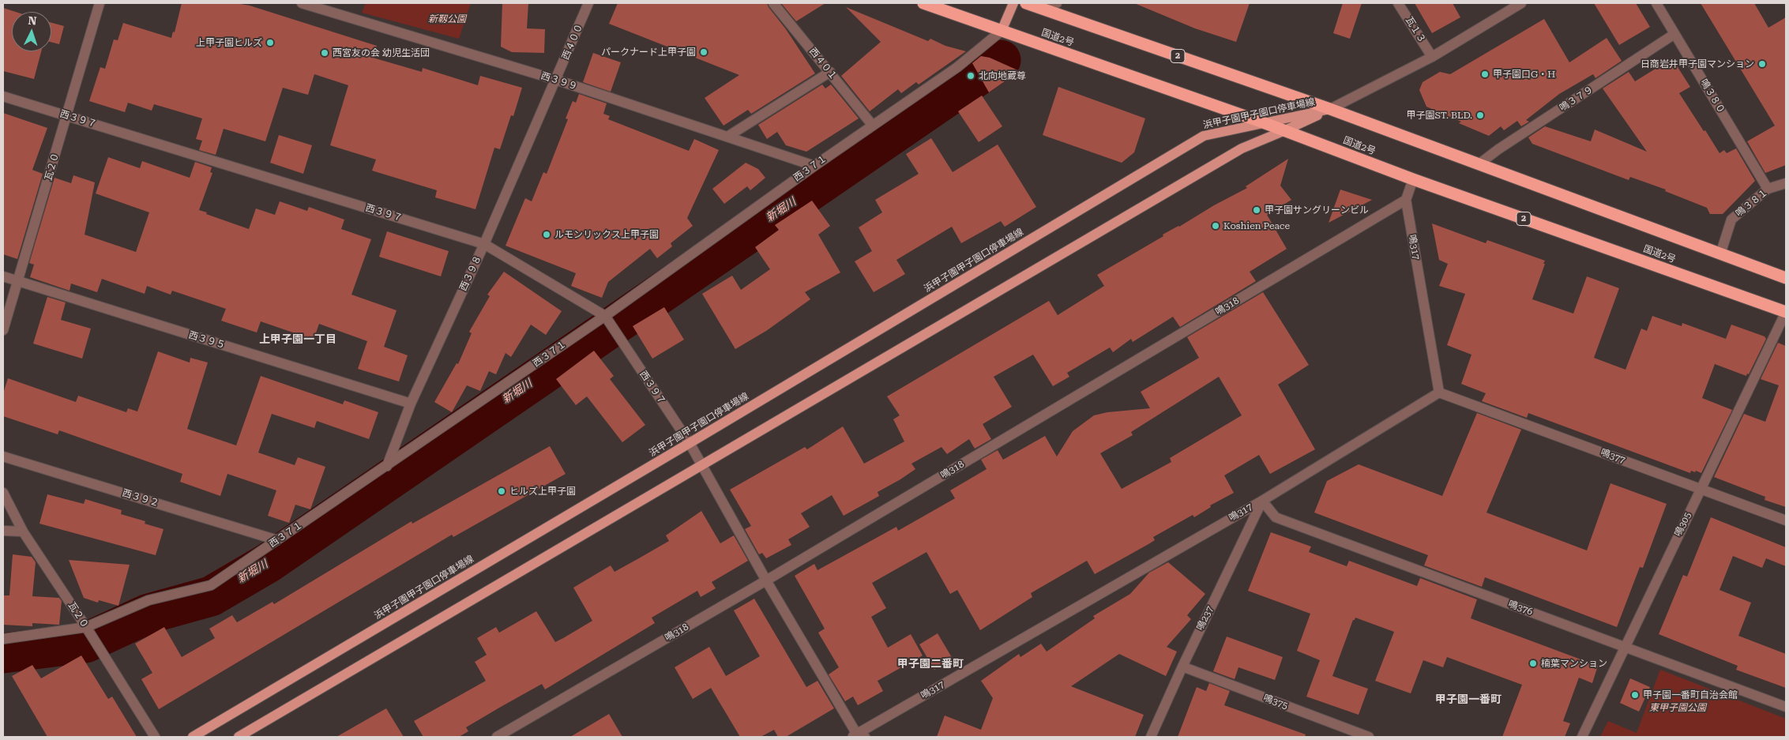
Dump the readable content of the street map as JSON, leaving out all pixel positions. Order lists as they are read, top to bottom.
{
  "streets": {
    "highway": ["国道2号", "2"],
    "main road": ["浜甲子園甲子園口停車場線"],
    "street": [
      "瓦１３",
      "西４００",
      "西４０１",
      "西３９９",
      "鳴３８０",
      "鳴３７９",
      "西３９７",
      "瓦２０",
      "西３７１",
      "鳴３８１",
      "鳴317",
      "西３９８",
      "鳴318",
      "西３９５",
      "鳴377",
      "西３９２",
      "鳴305",
      "鳴376",
      "鳴237",
      "鳴375"
    ]
  },
  "crossings": [
    ["国道2号", "浜甲子園甲子園口停車場線"],
    ["国道2号", "西３７１"],
    ["国道2号", "鳴317"],
    ["国道2号", "鳴305"],
    ["西４００", "西３９９"],
    ["西４００", "西３９８"],
    ["2", "鳴３７９"],
    ["2", "浜甲子園甲子園口停車場線"],
    ["2", "鳴３８１"],
    ["西４０１", "西３７１"],
    ["西３９９", "西３７１"],
    ["西３９９", "西３９８"],
    ["鳴３８０", "鳴３７９"],
    ["鳴３８０", "鳴３８１"],
    ["浜甲子園甲子園口停車場線", "西３９７"],
    ["西３９７", "瓦２０"],
    ["西３９７", "西３７１"],
    ["西３９７", "鳴317"],
    ["西３９７", "西３９８"],
    ["西３９７", "鳴318"],
    ["瓦２０", "西３７１"],
    ["瓦２０", "西３９５"],
    ["西３７１", "西３９８"],
    ["西３７１", "西３９２"],
    ["鳴317", "鳴318"],
    ["鳴317", "鳴377"],
    ["鳴317", "鳴376"],
    ["鳴317", "鳴237"],
    ["西３９８", "西３９５"],
    ["鳴377", "鳴305"],
    ["鳴305", "鳴376"],
    ["鳴376", "鳴237"],
    ["鳴237", "鳴375"]
  ],
  "districts": ["上甲子園一丁目", "甲子園二番町", "甲子園一番町"],
  "water": ["新堀川"],
  "parks": ["新靱公園", "東甲子園公園"],
  "places": [
    "上甲子園ヒルズ",
    "パークナード上甲子園",
    "西宮友の会 幼児生活団",
    "日商岩井甲子園マンション",
    "甲子園口G・H",
    "北向地蔵尊",
    "甲子園ST. BLD.",
    "甲子園サングリーンビル",
    "Koshien Peace",
    "ルモンリックス上甲子園",
    "ヒルズ上甲子園",
    "楠葉マンション",
    "甲子園一番町自治会館"
  ],
  "north": "top"
}
